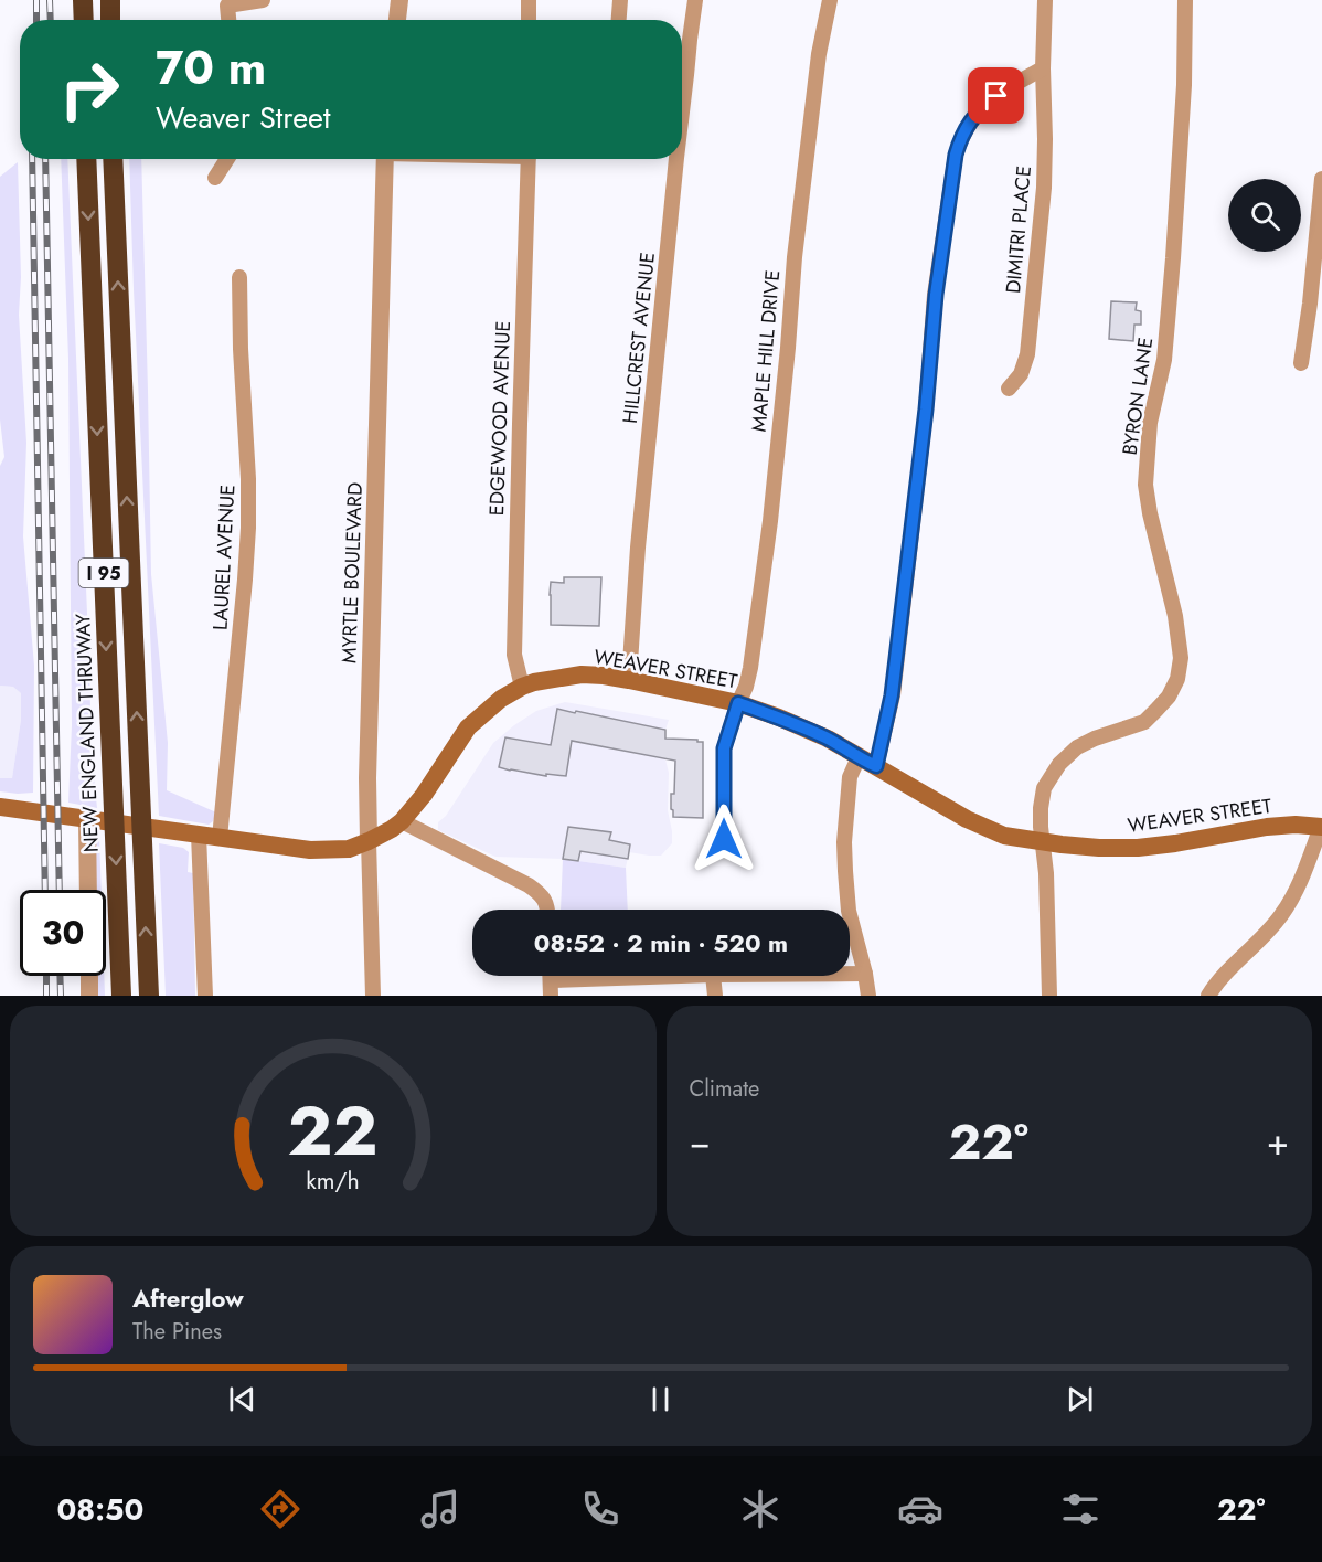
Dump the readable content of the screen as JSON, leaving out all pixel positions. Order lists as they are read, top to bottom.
{
  "streets": {
    "highway": ["I 95", "NEW ENGLAND THRUWAY"],
    "main road": ["WEAVER STREET"],
    "street": [
      "DIMITRI PLACE",
      "HILLCREST AVENUE",
      "MAPLE HILL DRIVE",
      "BYRON LANE",
      "EDGEWOOD AVENUE",
      "LAUREL AVENUE",
      "MYRTLE BOULEVARD"
    ]
  },
  "crossings": [
    ["HILLCREST AVENUE", "WEAVER STREET"],
    ["MAPLE HILL DRIVE", "WEAVER STREET"],
    ["BYRON LANE", "WEAVER STREET"],
    ["EDGEWOOD AVENUE", "WEAVER STREET"],
    ["LAUREL AVENUE", "WEAVER STREET"],
    ["MYRTLE BOULEVARD", "WEAVER STREET"]
  ],
  "page": {
    "turn": ["70 m", "Weaver Street"],
    "limit": "30",
    "trip": "08:52 · 2 min · 520 m",
    "tile": "Climate",
    "heat": ["−", "22°", "+"],
    "song": ["Afterglow", "The Pines"],
    "tabs": ["08:50", "22°"],
    "gauge": ["22", "km/h"]
  }
}
